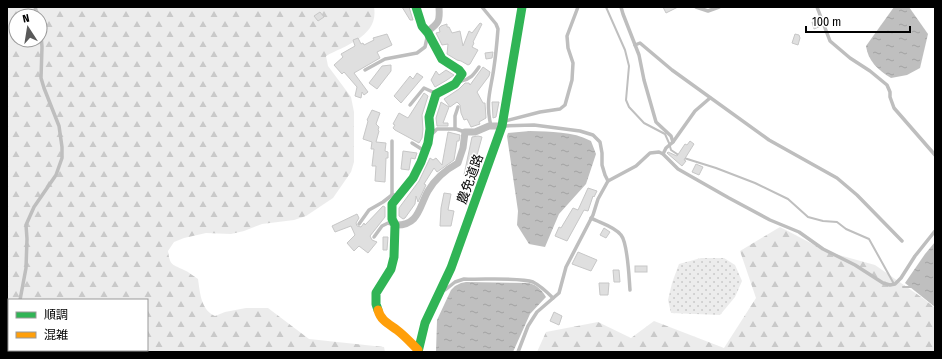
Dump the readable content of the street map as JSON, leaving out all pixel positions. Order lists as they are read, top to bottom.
{
  "streets": {
    "street": ["農免道路"]
  },
  "legend": ["順調", "混雑"],
  "scale_bar": "100 m",
  "north": "top"
}
